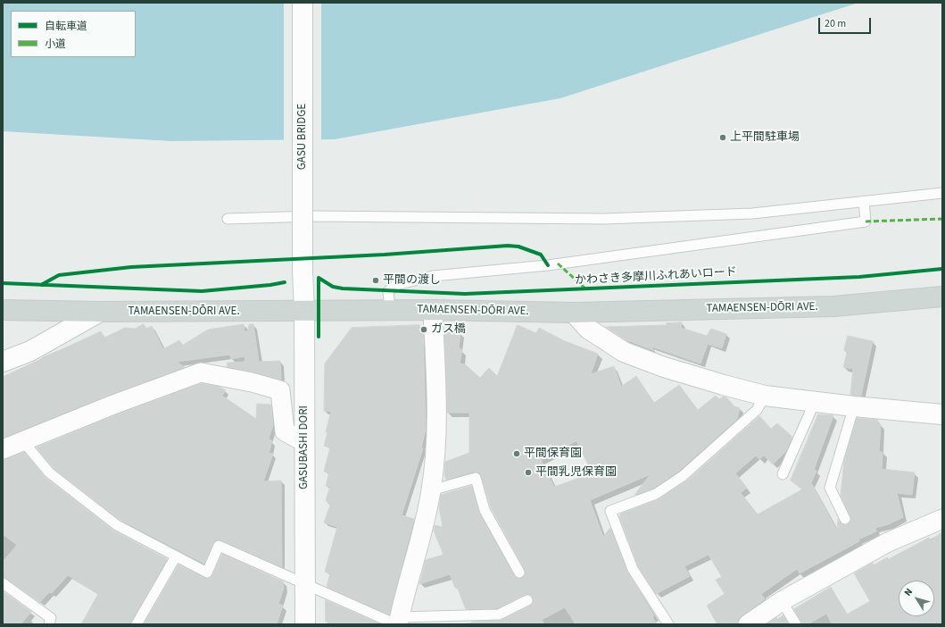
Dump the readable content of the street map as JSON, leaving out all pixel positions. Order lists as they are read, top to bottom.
{
  "streets": {
    "main road": ["GASU BRIDGE", "TAMAENSEN-DŌRI AVE.", "GASUBASHI DORI"],
    "cycle path": ["かわさき多摩川ふれあいロード"]
  },
  "crossings": [
    ["GASU BRIDGE", "GASUBASHI DORI"],
    ["TAMAENSEN-DŌRI AVE.", "GASUBASHI DORI"]
  ],
  "places": [
    "上平間駐車場",
    "平間の渡し",
    "ガス橋",
    "平間保育園",
    "平間乳児保育園"
  ],
  "legend": ["自転車道", "小道"],
  "scale_bar": "20 m",
  "north": "top left"
}
